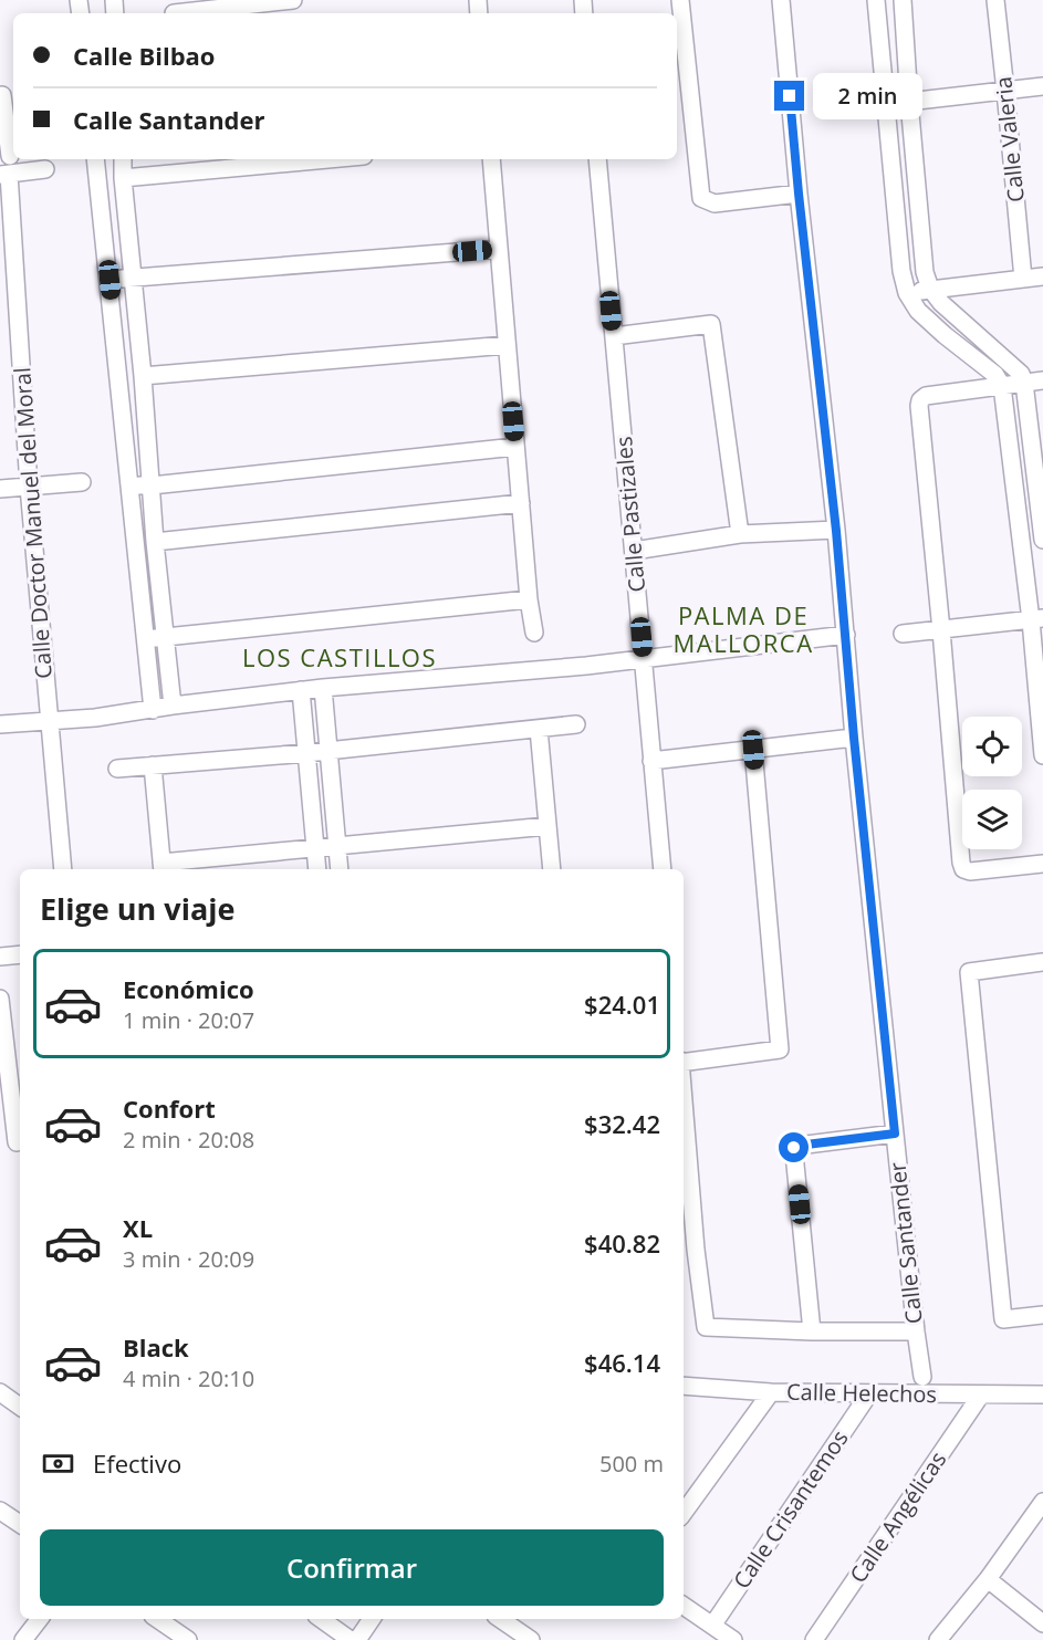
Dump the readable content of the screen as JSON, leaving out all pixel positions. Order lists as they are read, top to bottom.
{
  "streets": {
    "street": [
      "Calle Valeria",
      "Calle Pastizales",
      "Calle Doctor Manuel del Moral",
      "Calle Santander",
      "Calle Helechos",
      "Calle Crisantemos",
      "Calle Angélicas"
    ]
  },
  "crossings": [
    ["Calle Helechos", "Calle Crisantemos"],
    ["Calle Helechos", "Calle Angélicas"]
  ],
  "districts": ["PALMA DE MALLORCA", "LOS CASTILLOS"],
  "page": {
    "banner": ["Calle Bilbao", "Calle Santander"],
    "bubble": "2 min",
    "heading": "Elige un viaje",
    "list": [
      {
        "name": "Económico",
        "note": "1 min · 20:07",
        "value": "$24.01"
      },
      {
        "name": "Confort",
        "note": "2 min · 20:08",
        "value": "$32.42"
      },
      {
        "name": "XL",
        "note": "3 min · 20:09",
        "value": "$40.82"
      },
      {
        "name": "Black",
        "note": "4 min · 20:10",
        "value": "$46.14"
      }
    ],
    "pay": ["Efectivo", "500 m"],
    "buttons": "Confirmar"
  }
}
